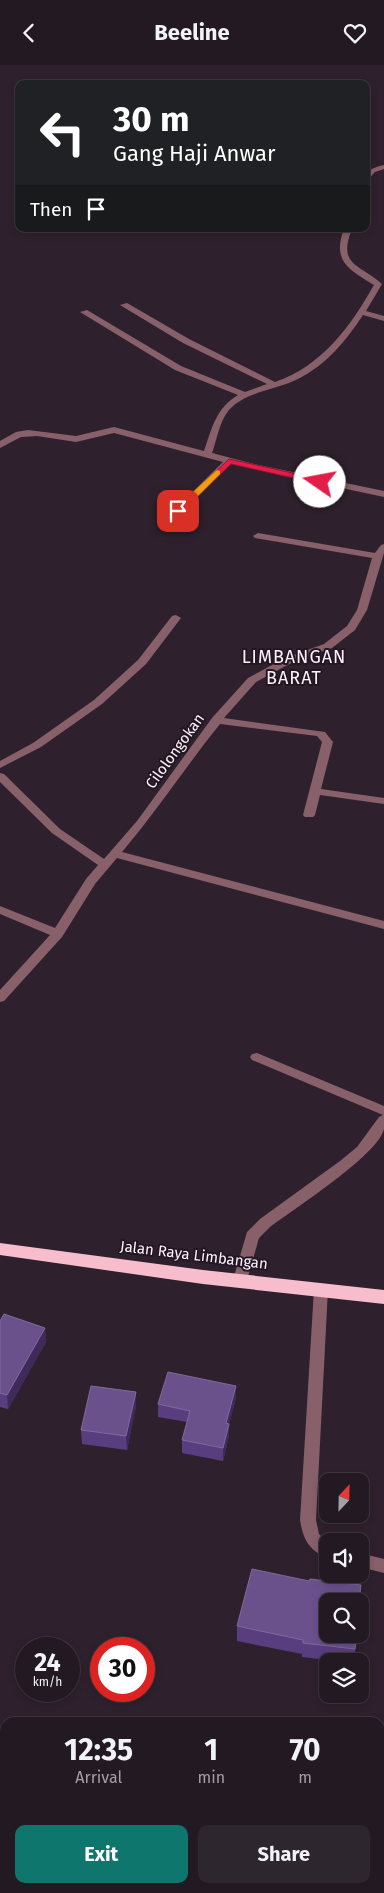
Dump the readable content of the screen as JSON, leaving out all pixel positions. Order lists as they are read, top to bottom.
{
  "streets": {
    "highway": ["Jalan Raya Limbangan"],
    "street": ["Cilolongokan"]
  },
  "districts": ["LIMBANGAN BARAT"],
  "north": "top",
  "page": {
    "header": "Beeline",
    "turn": ["30 m", "Gang Haji Anwar"],
    "then": "Then",
    "speed": "24 km/h",
    "limit": "30",
    "eta": [
      "12:35",
      "Arrival",
      "1",
      "min",
      "70",
      "m"
    ],
    "buttons": ["Exit", "Share"]
  }
}
